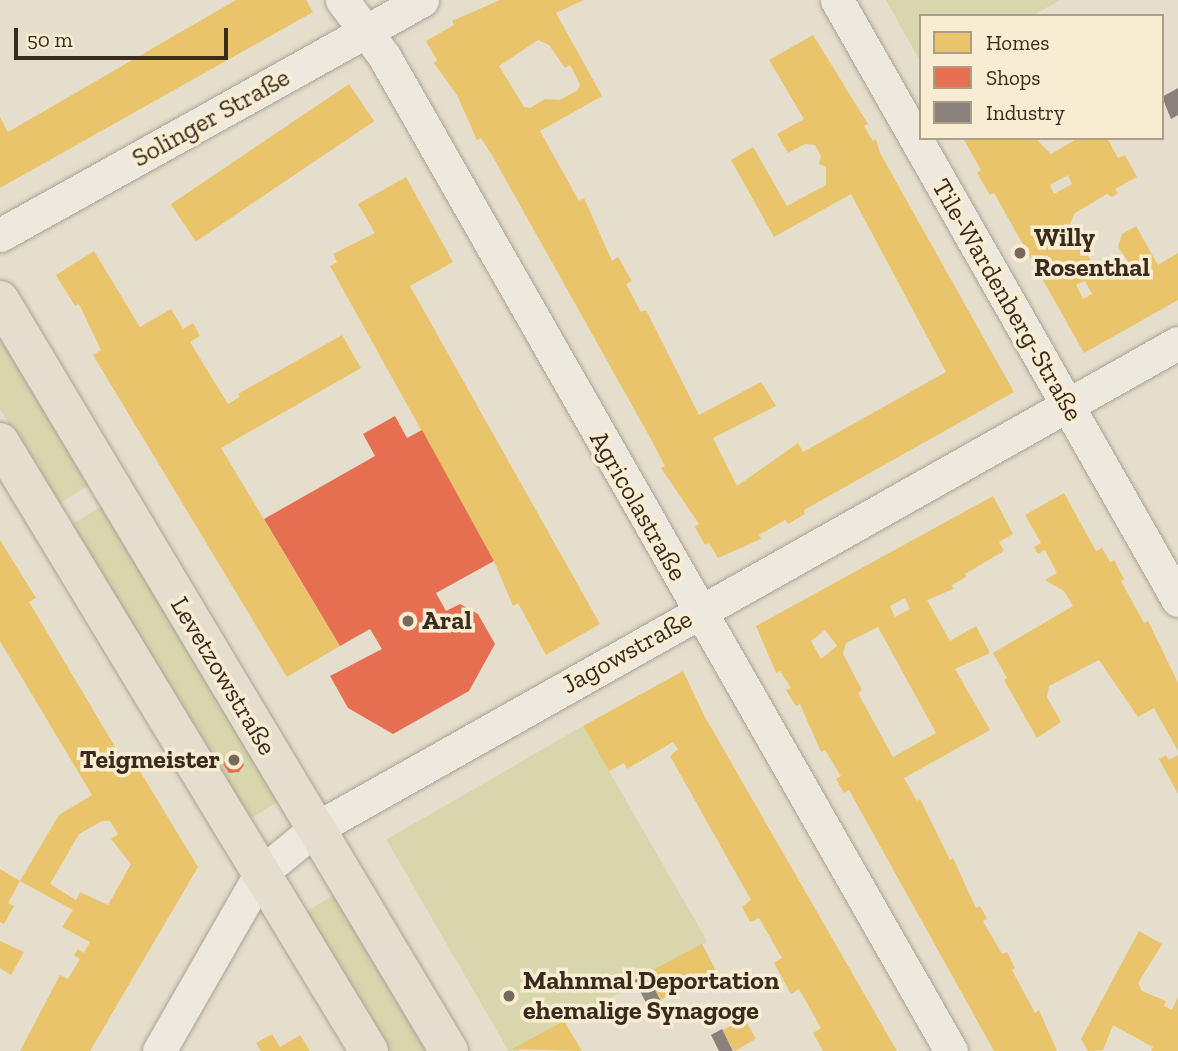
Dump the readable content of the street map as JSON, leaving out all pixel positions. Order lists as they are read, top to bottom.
{
  "streets": {
    "main road": ["Levetzowstraße"],
    "street": [
      "Solinger Straße",
      "Tile-Wardenberg-Straße",
      "Agricolastraße",
      "Jagowstraße"
    ]
  },
  "crossings": [
    ["Solinger Straße", "Agricolastraße"],
    ["Tile-Wardenberg-Straße", "Jagowstraße"],
    ["Agricolastraße", "Jagowstraße"],
    ["Jagowstraße", "Levetzowstraße"]
  ],
  "places": [
    "Willy Rosenthal",
    "Aral",
    "Teigmeister",
    "Mahnmal Deportation ehemalige Synagoge"
  ],
  "legend": ["Homes", "Shops", "Industry"],
  "scale_bar": "50 m"
}
